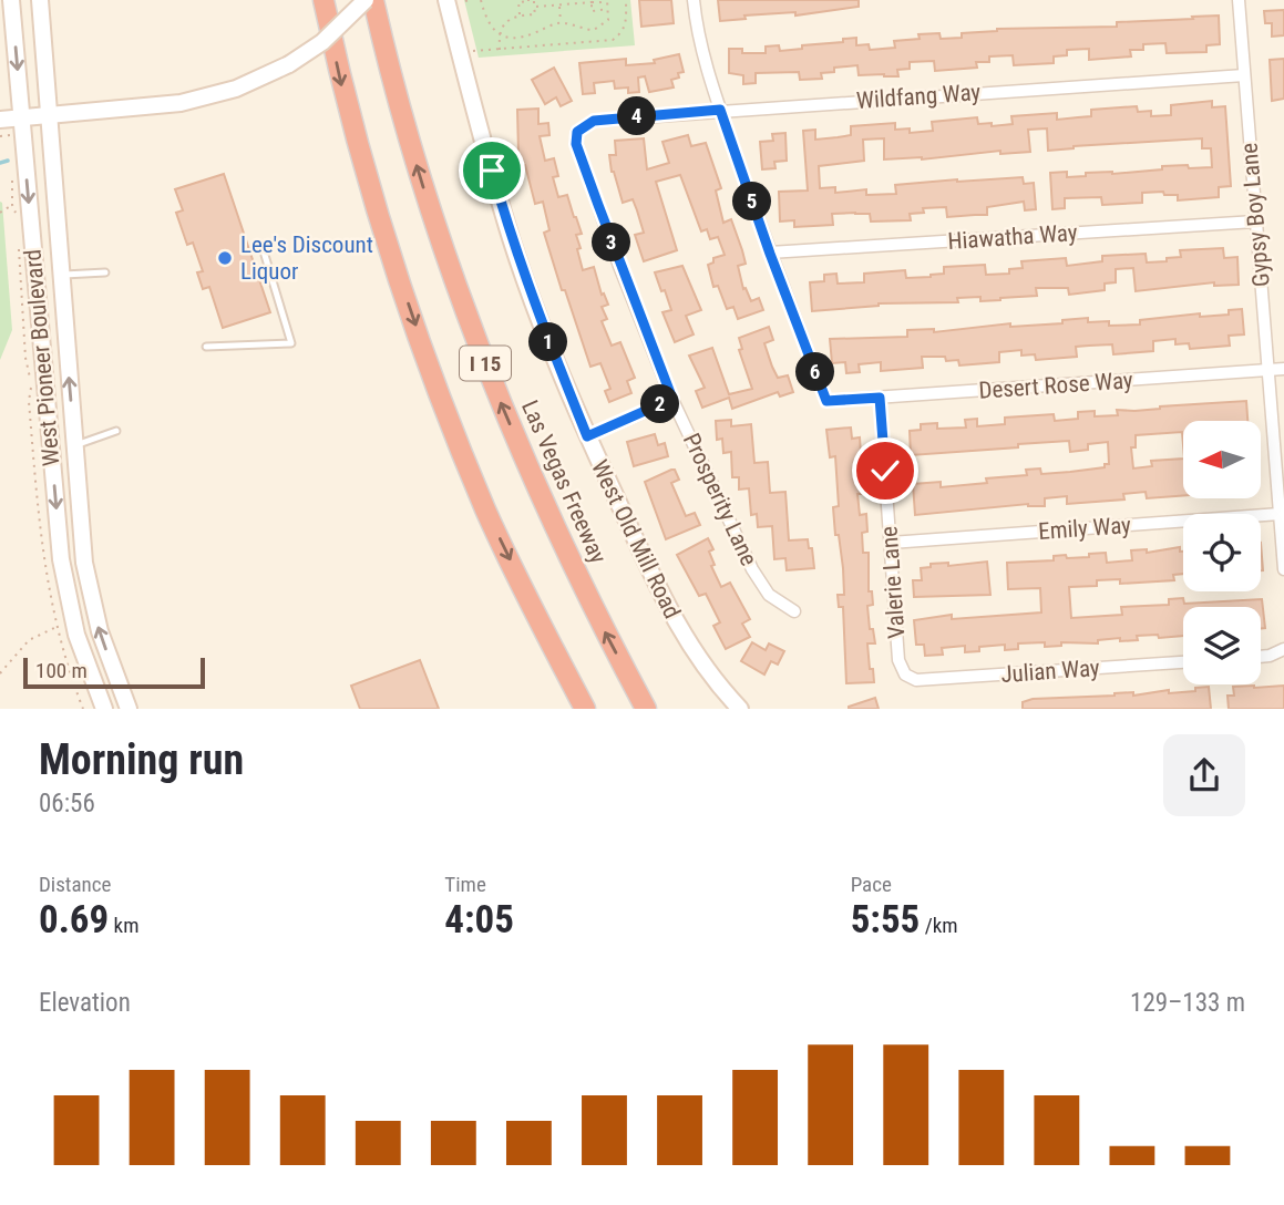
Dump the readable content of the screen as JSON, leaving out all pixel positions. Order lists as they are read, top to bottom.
{
  "streets": {
    "highway": ["I 15", "Las Vegas Freeway"],
    "main road": ["West Pioneer Boulevard", "West Old Mill Road"],
    "street": [
      "Wildfang Way",
      "Gypsy Boy Lane",
      "Hiawatha Way",
      "Desert Rose Way",
      "Prosperity Lane",
      "Emily Way",
      "Valerie Lane",
      "Julian Way"
    ]
  },
  "crossings": [
    ["Wildfang Way", "Gypsy Boy Lane"],
    ["Wildfang Way", "Prosperity Lane"],
    ["Gypsy Boy Lane", "Hiawatha Way"],
    ["Gypsy Boy Lane", "Desert Rose Way"],
    ["Gypsy Boy Lane", "Emily Way"],
    ["Hiawatha Way", "Desert Rose Way"],
    ["Desert Rose Way", "Valerie Lane"],
    ["Emily Way", "Valerie Lane"],
    ["Valerie Lane", "Julian Way"]
  ],
  "places": ["Lee's Discount Liquor"],
  "scale_bar": "100 m",
  "north": "left",
  "page": {
    "pins": [
      "4",
      "5",
      "3",
      "1",
      "6",
      "2"
    ],
    "scale": "100 m",
    "heading": ["Morning run", "06:56"],
    "stats": [
      ["Distance", "0.69 km"],
      ["Time", "4:05"],
      ["Pace", "5:55 /km"]
    ],
    "chart": ["Elevation", "129–133 m"]
  }
}
